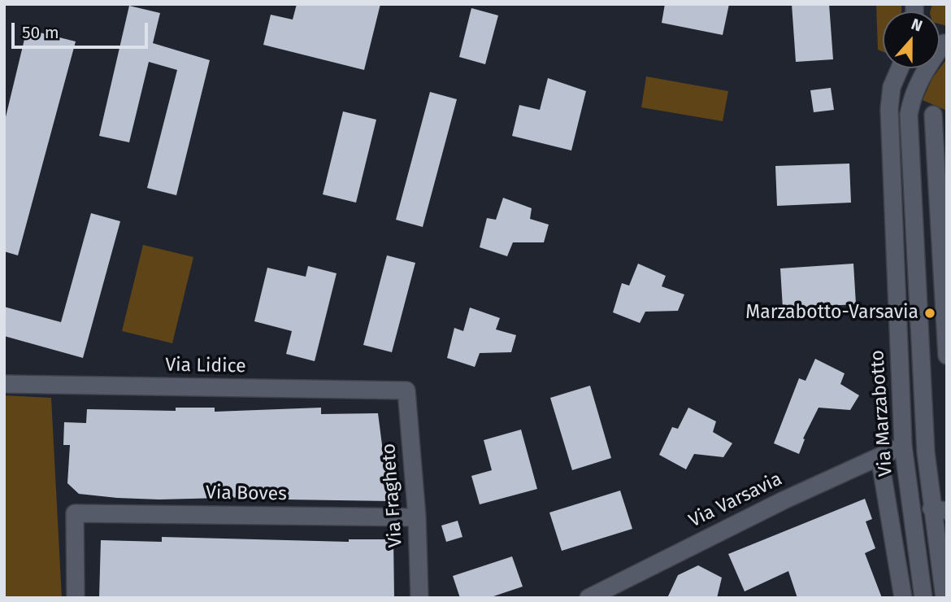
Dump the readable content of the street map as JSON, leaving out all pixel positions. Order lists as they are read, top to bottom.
{
  "streets": {
    "street": [
      "Via Lidice",
      "Via Marzabotto",
      "Via Boves",
      "Via Fragheto",
      "Via Varsavia"
    ]
  },
  "crossings": [
    ["Via Lidice", "Via Fragheto"],
    ["Via Marzabotto", "Via Varsavia"],
    ["Via Boves", "Via Fragheto"]
  ],
  "places": ["Marzabotto-Varsavia"],
  "scale_bar": "50 m",
  "north": "top"
}
